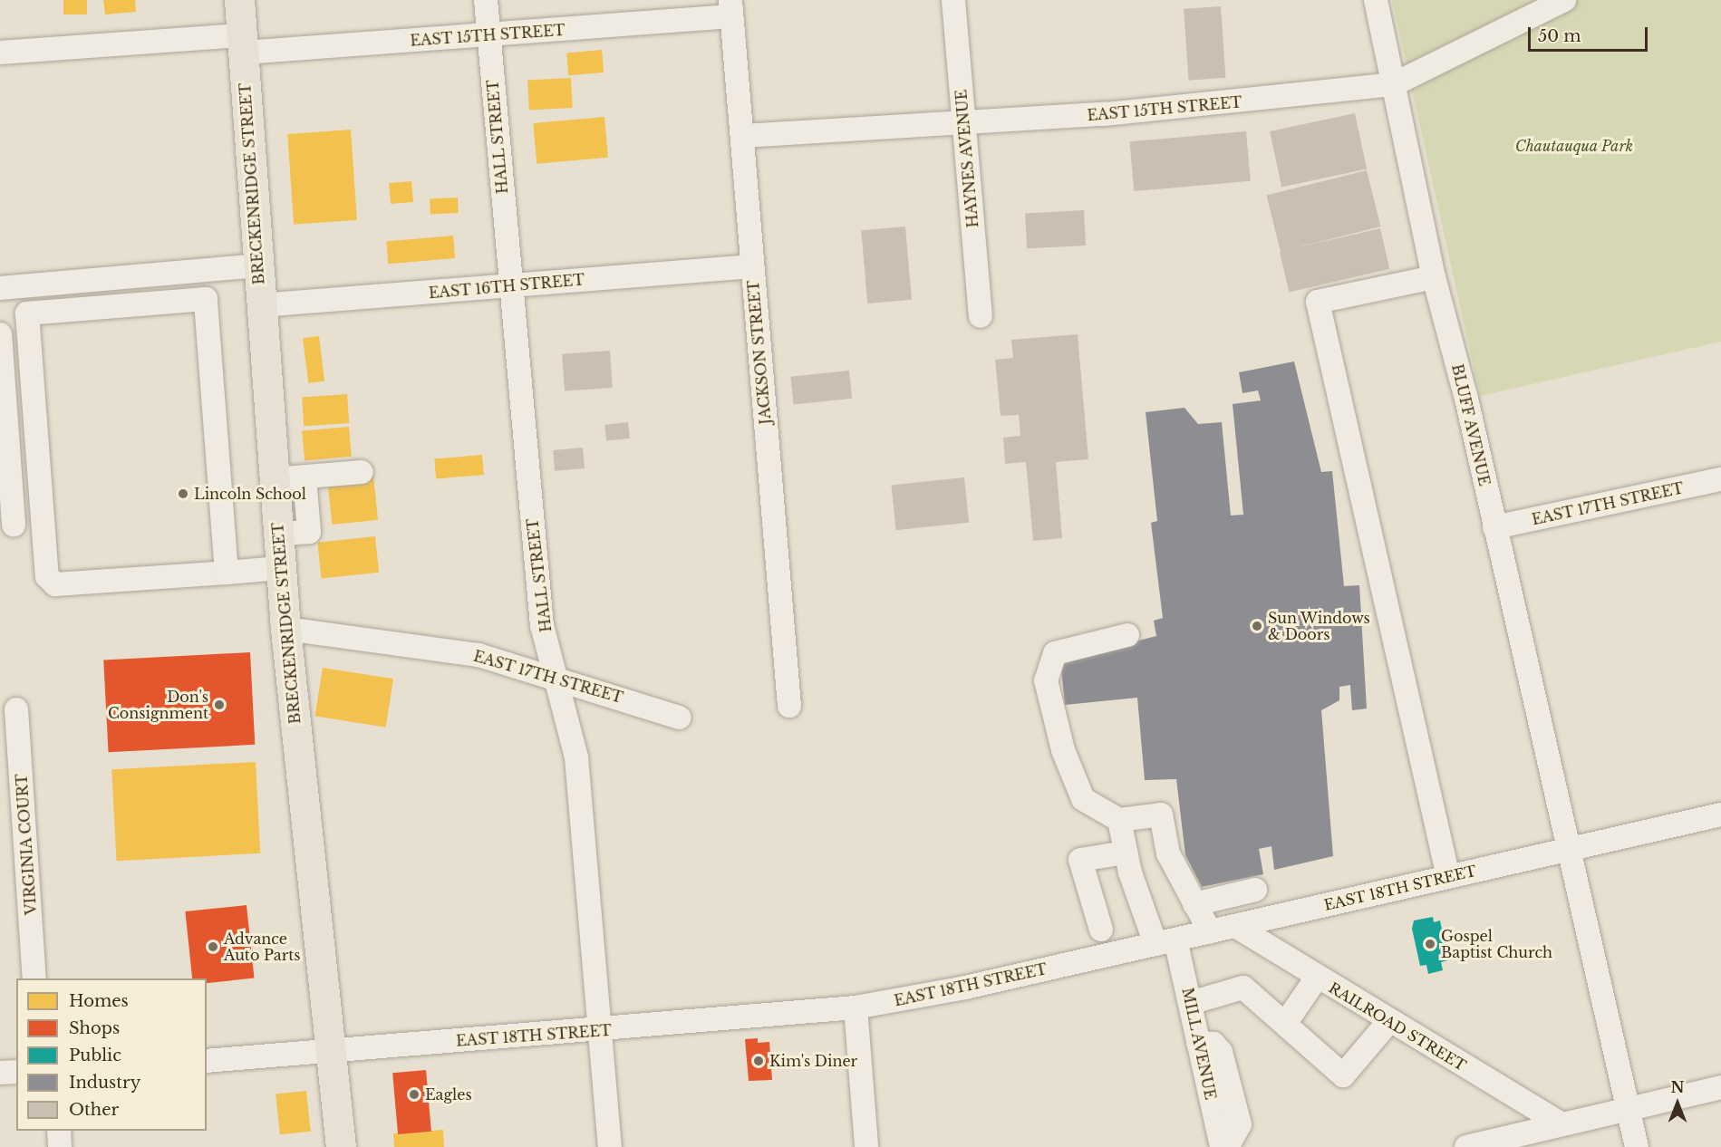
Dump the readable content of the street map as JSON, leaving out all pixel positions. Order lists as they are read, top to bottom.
{
  "streets": {
    "main road": ["BRECKENRIDGE STREET"],
    "street": [
      "EAST 15TH STREET",
      "HALL STREET",
      "HAYNES AVENUE",
      "EAST 16TH STREET",
      "JACKSON STREET",
      "BLUFF AVENUE",
      "EAST 17TH STREET",
      "VIRGINIA COURT",
      "EAST 18TH STREET",
      "RAILROAD STREET",
      "MILL AVENUE"
    ]
  },
  "crossings": [
    ["EAST 15TH STREET", "HALL STREET"],
    ["EAST 15TH STREET", "HAYNES AVENUE"],
    ["EAST 15TH STREET", "BRECKENRIDGE STREET"],
    ["EAST 15TH STREET", "JACKSON STREET"],
    ["EAST 15TH STREET", "BLUFF AVENUE"],
    ["HALL STREET", "EAST 16TH STREET"],
    ["HALL STREET", "EAST 17TH STREET"],
    ["HALL STREET", "EAST 18TH STREET"],
    ["BRECKENRIDGE STREET", "EAST 16TH STREET"],
    ["BRECKENRIDGE STREET", "EAST 17TH STREET"],
    ["BRECKENRIDGE STREET", "EAST 18TH STREET"],
    ["EAST 16TH STREET", "JACKSON STREET"],
    ["BLUFF AVENUE", "EAST 17TH STREET"],
    ["BLUFF AVENUE", "EAST 18TH STREET"],
    ["EAST 18TH STREET", "RAILROAD STREET"],
    ["EAST 18TH STREET", "MILL AVENUE"]
  ],
  "parks": ["Chautauqua Park"],
  "places": [
    "Lincoln School",
    "Sun Windows & Doors",
    "Don's Consignment",
    "Gospel Baptist Church",
    "Advance Auto Parts",
    "Kim's Diner",
    "Eagles"
  ],
  "legend": [
    "Homes",
    "Shops",
    "Public",
    "Industry",
    "Other"
  ],
  "scale_bar": "50 m",
  "north": "top"
}
